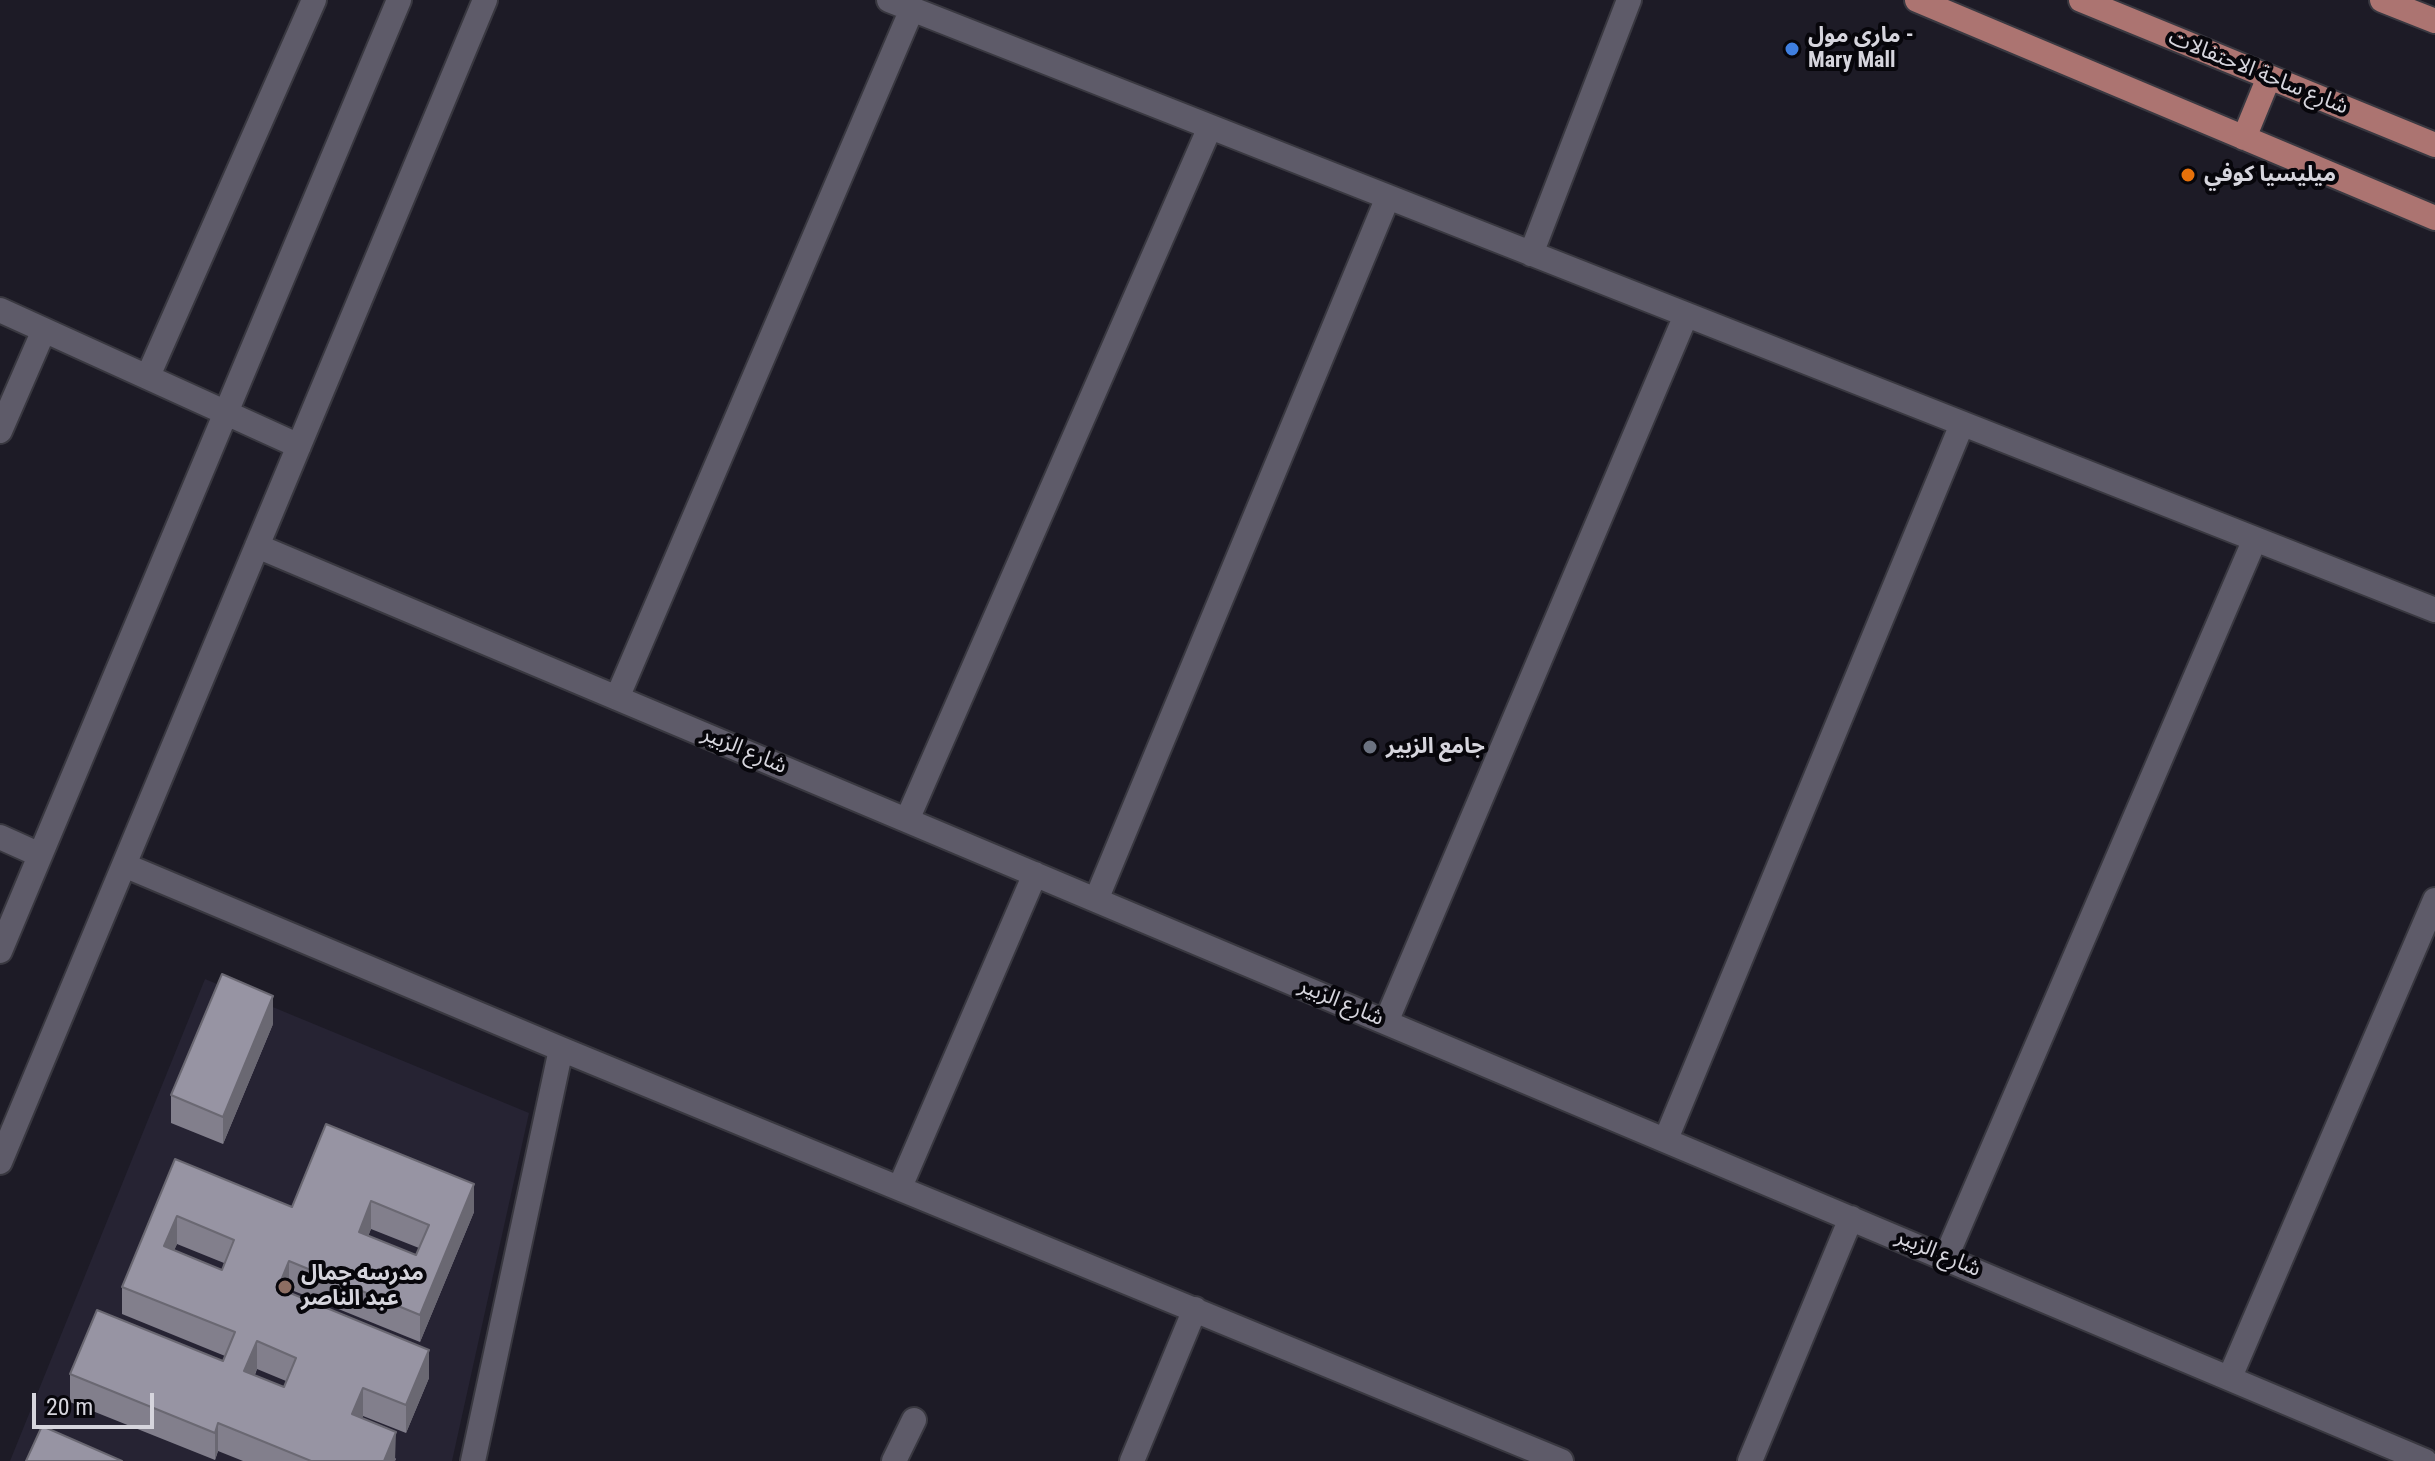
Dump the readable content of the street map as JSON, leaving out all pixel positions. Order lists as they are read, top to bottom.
{
  "streets": {
    "main road": ["شارع ساحة الاحتفالات"],
    "street": ["شارع الزبير"]
  },
  "places": [
    "ماري مول - Mary Mall",
    "ميليسيا كوفي",
    "جامع الزبير",
    "مدرسه جمال عبد الناصر"
  ],
  "scale_bar": "20 m"
}
